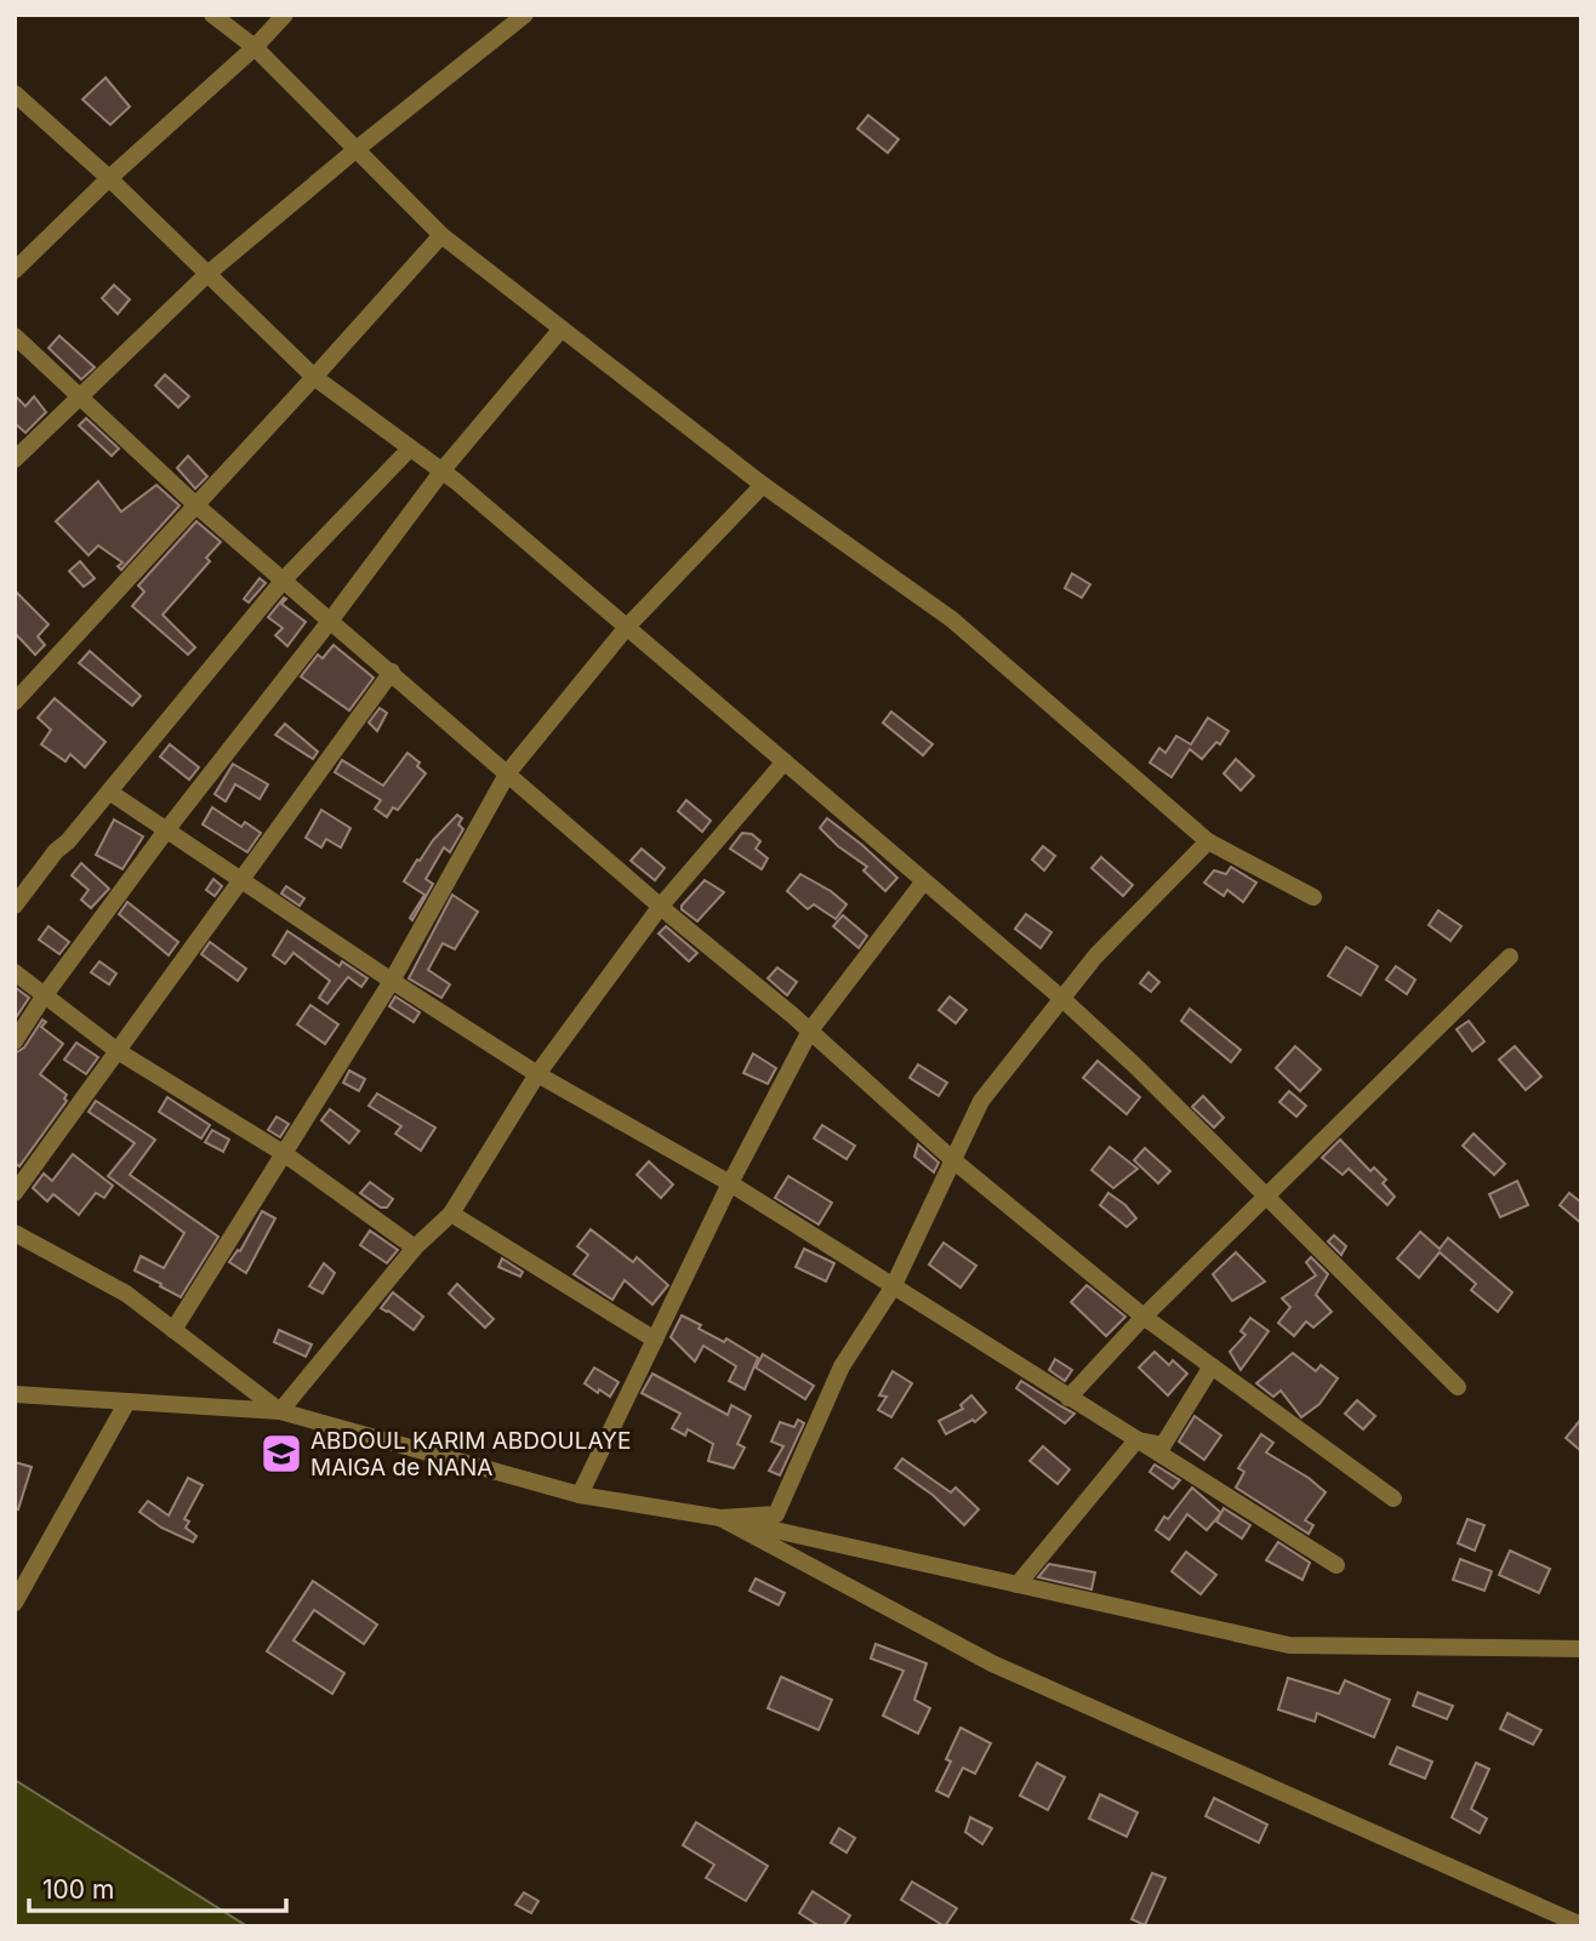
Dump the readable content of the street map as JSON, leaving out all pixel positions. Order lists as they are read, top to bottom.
{
  "places": {
    "school or university": ["ABDOUL KARIM ABDOULAYE MAIGA de NANA"]
  },
  "scale_bar": "100 m"
}
